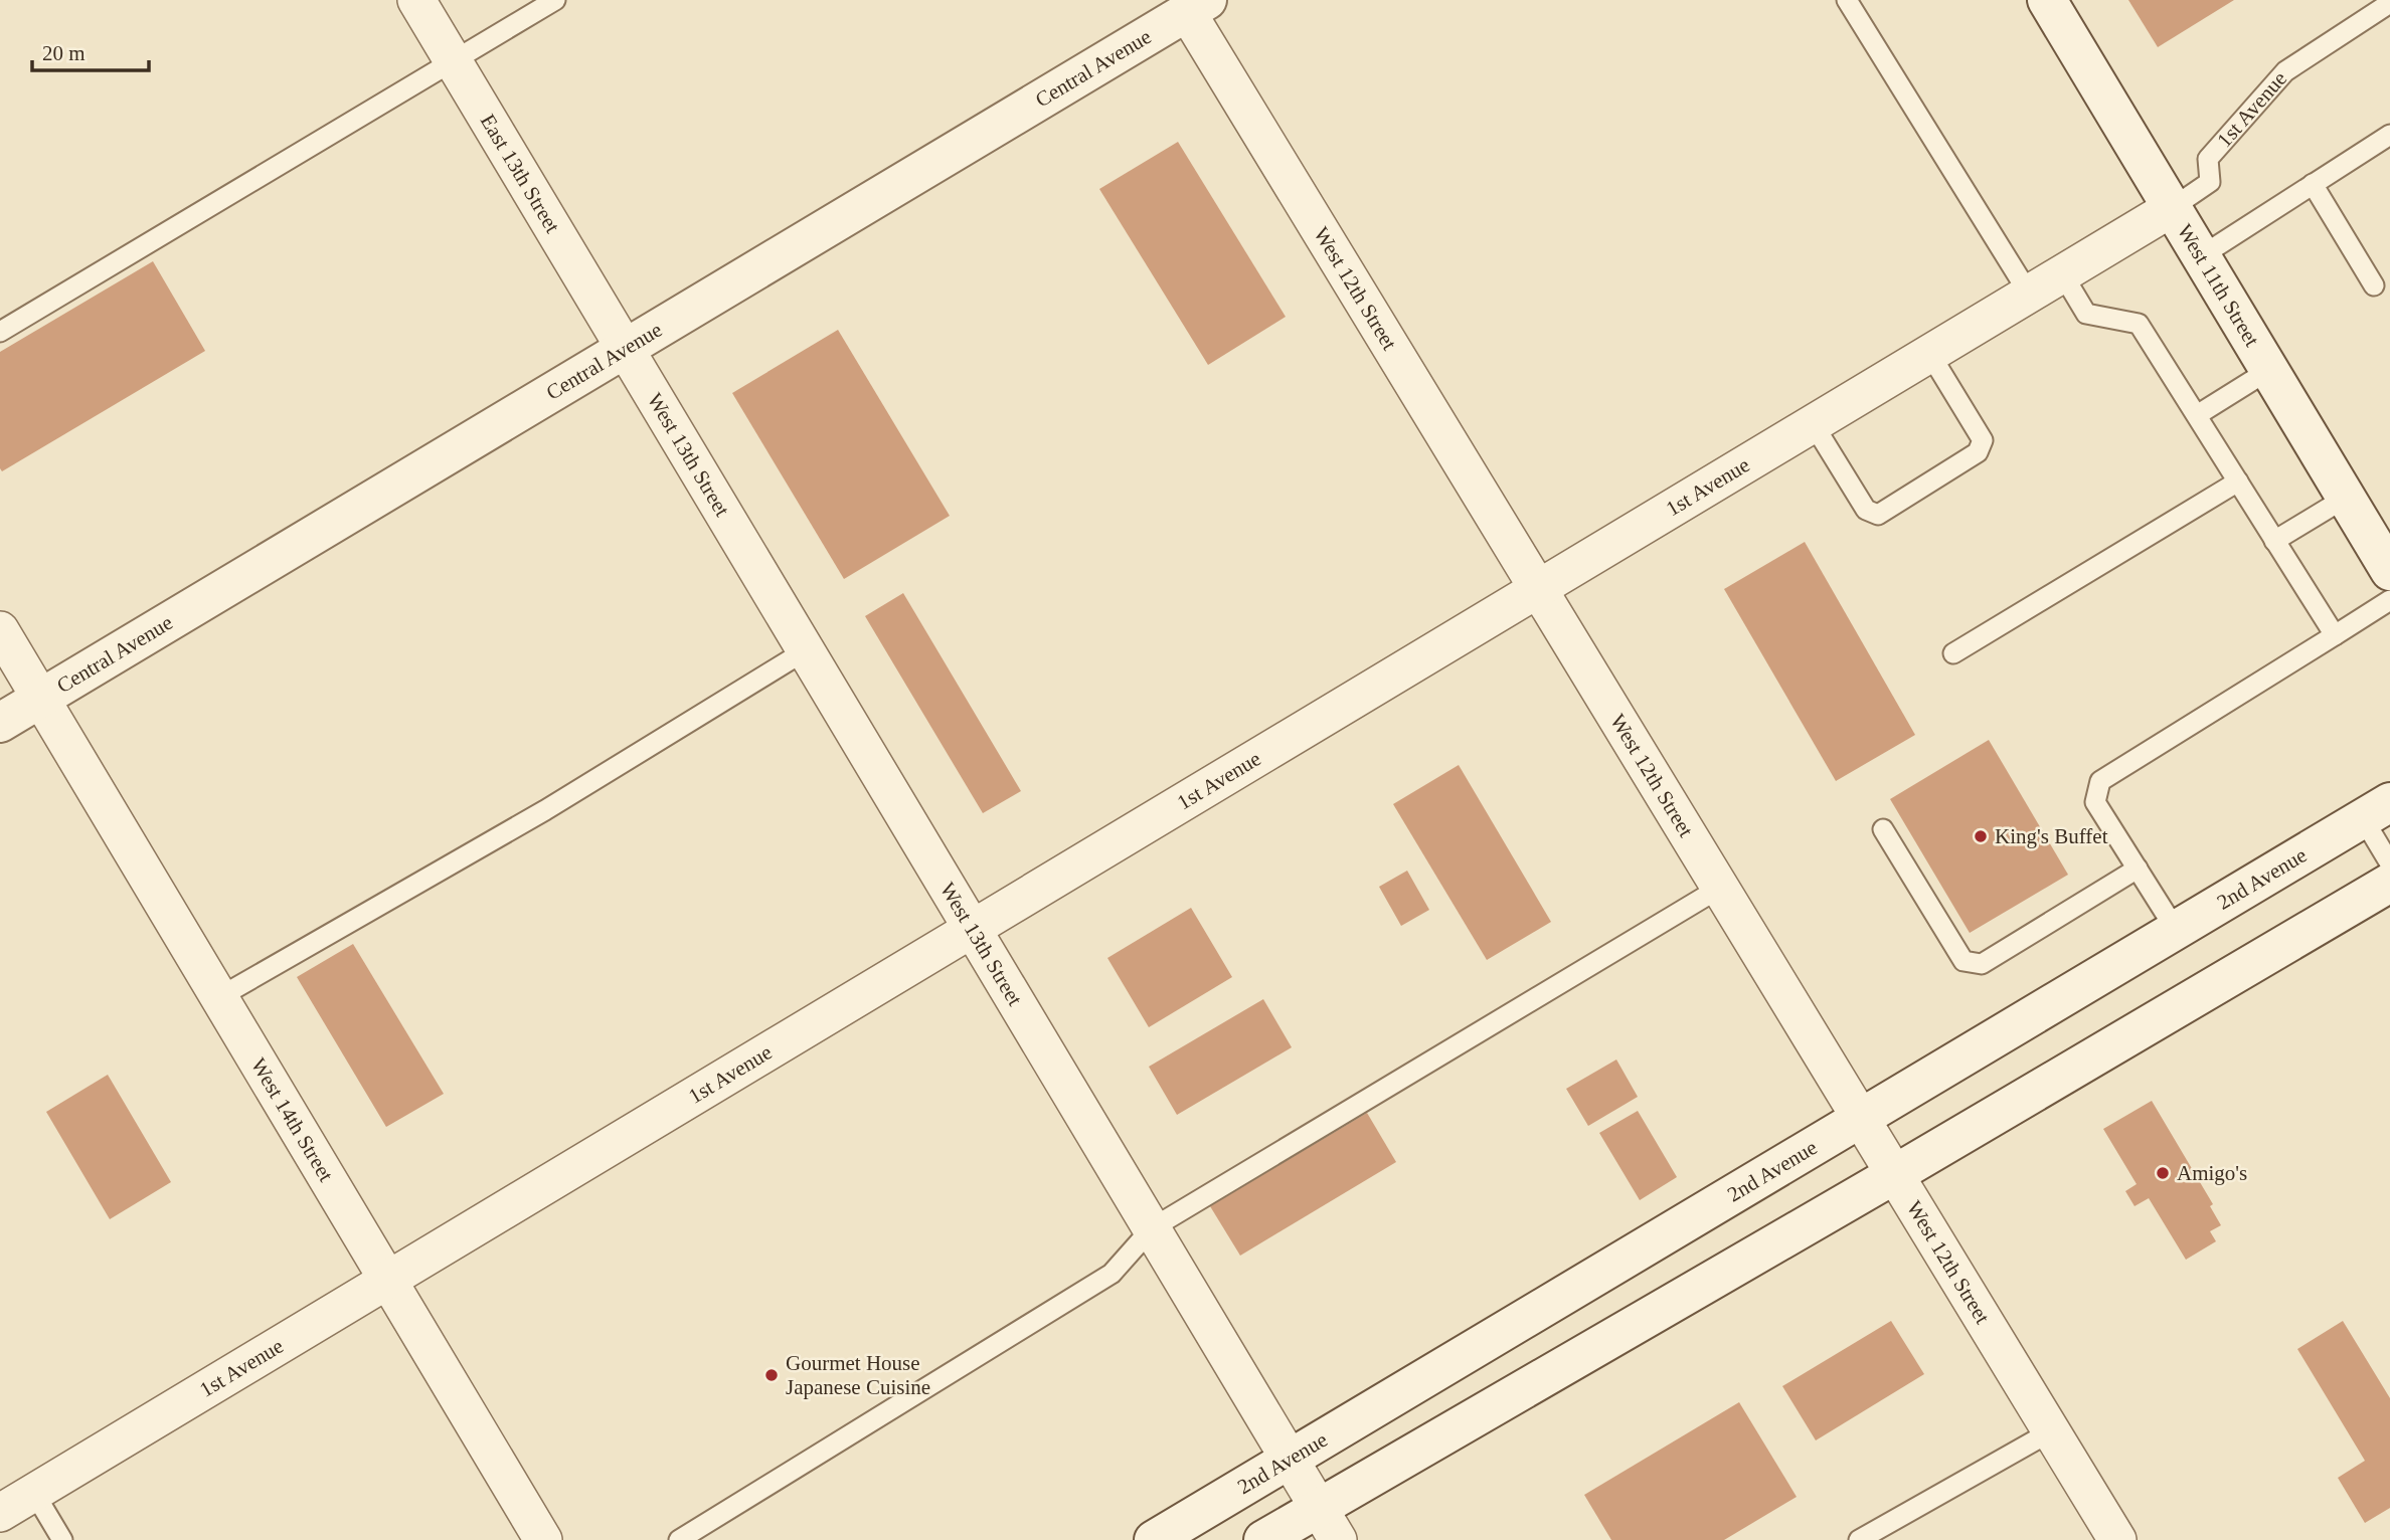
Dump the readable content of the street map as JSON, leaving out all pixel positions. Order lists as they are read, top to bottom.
{
  "streets": {
    "main road": ["Central Avenue", "West 11th Street", "2nd Avenue"],
    "street": [
      "1st Avenue",
      "East 13th Street",
      "West 12th Street",
      "West 13th Street",
      "West 14th Street"
    ]
  },
  "crossings": [
    ["Central Avenue", "East 13th Street"],
    ["Central Avenue", "West 12th Street"],
    ["Central Avenue", "West 13th Street"],
    ["Central Avenue", "West 14th Street"],
    ["1st Avenue", "West 11th Street"],
    ["1st Avenue", "West 12th Street"],
    ["1st Avenue", "West 13th Street"],
    ["1st Avenue", "West 14th Street"],
    ["East 13th Street", "West 13th Street"],
    ["West 12th Street", "2nd Avenue"],
    ["West 13th Street", "2nd Avenue"]
  ],
  "places": ["King's Buffet", "Amigo's", "Gourmet House Japanese Cuisine"],
  "scale_bar": "20 m"
}
